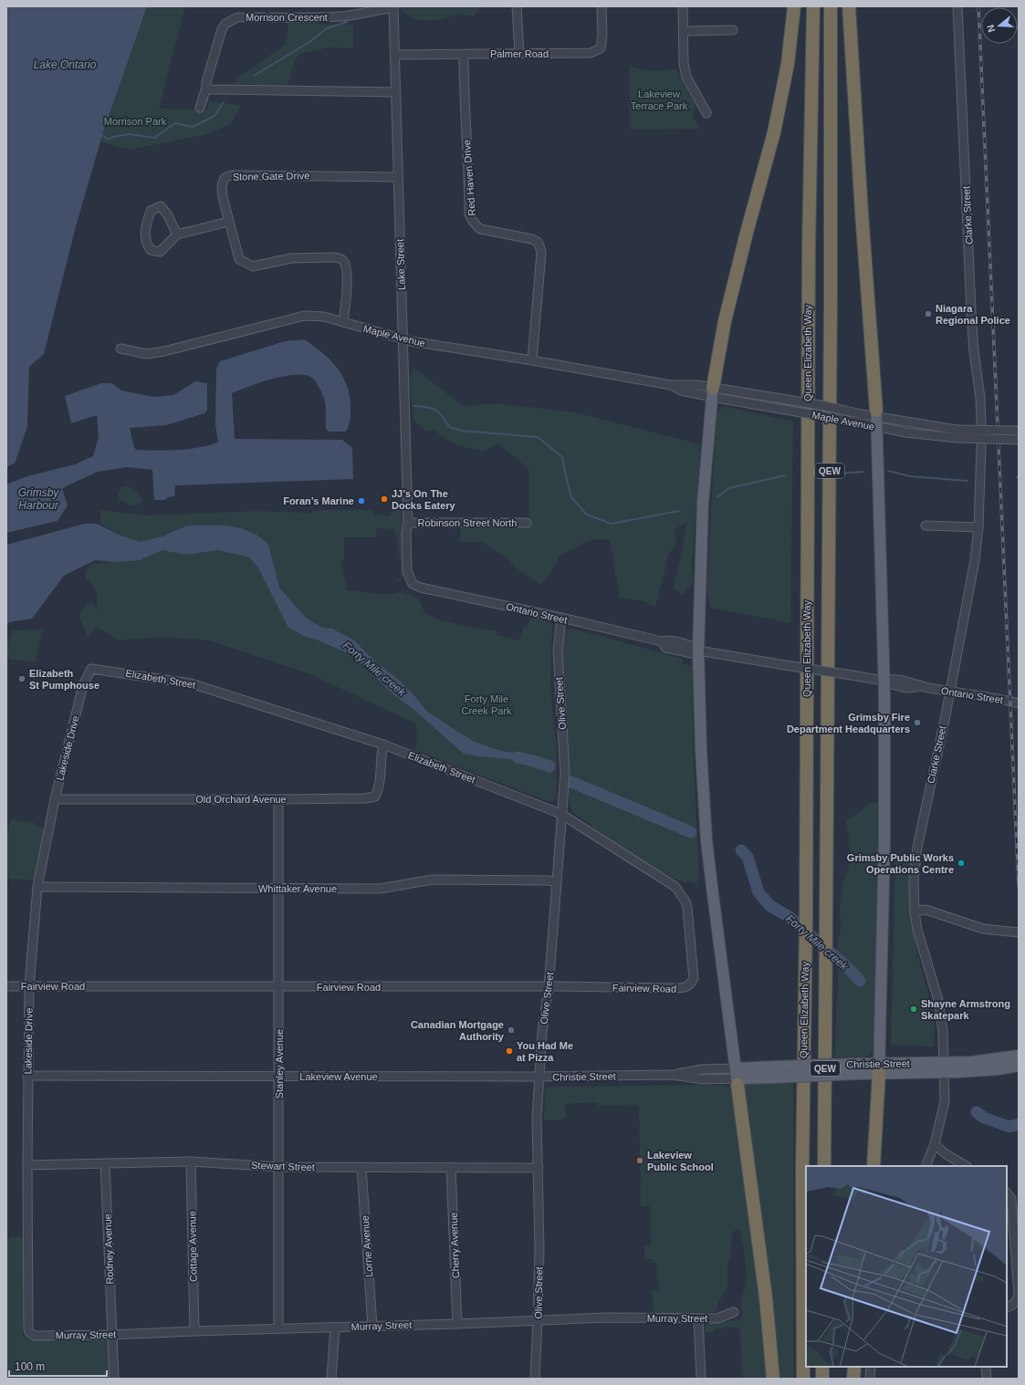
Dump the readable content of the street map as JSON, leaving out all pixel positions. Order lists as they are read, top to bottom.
{
  "streets": {
    "highway": ["Queen Elizabeth Way", "QEW"],
    "main road": ["Christie Street"],
    "street": [
      "Morrison Crescent",
      "Palmer Road",
      "Stone Gate Drive",
      "Red Haven Drive",
      "Clarke Street",
      "Lake Street",
      "Maple Avenue",
      "Robinson Street North",
      "Ontario Street",
      "Elizabeth Street",
      "Olive Street",
      "Lakeside Drive",
      "Old Orchard Avenue",
      "Whittaker Avenue",
      "Fairview Road",
      "Stanley Avenue",
      "Lakeview Avenue",
      "Stewart Street",
      "Cherry Avenue",
      "Cottage Avenue",
      "Lorne Avenue",
      "Rodney Avenue",
      "Murray Street"
    ]
  },
  "crossings": [
    ["Morrison Crescent", "Lake Street"],
    ["Palmer Road", "Red Haven Drive"],
    ["Palmer Road", "Lake Street"],
    ["Stone Gate Drive", "Lake Street"],
    ["Stone Gate Drive", "Maple Avenue"],
    ["Red Haven Drive", "Maple Avenue"],
    ["Clarke Street", "Ontario Street"],
    ["Clarke Street", "Christie Street"],
    ["Lake Street", "Maple Avenue"],
    ["Lake Street", "Robinson Street North"],
    ["Lake Street", "Ontario Street"],
    ["Ontario Street", "Olive Street"],
    ["Elizabeth Street", "Olive Street"],
    ["Elizabeth Street", "Lakeside Drive"],
    ["Elizabeth Street", "Old Orchard Avenue"],
    ["Elizabeth Street", "Fairview Road"],
    ["Olive Street", "Whittaker Avenue"],
    ["Olive Street", "Fairview Road"],
    ["Olive Street", "Christie Street"],
    ["Olive Street", "Lakeview Avenue"],
    ["Olive Street", "Stewart Street"],
    ["Olive Street", "Murray Street"],
    ["Lakeside Drive", "Old Orchard Avenue"],
    ["Lakeside Drive", "Whittaker Avenue"],
    ["Lakeside Drive", "Fairview Road"],
    ["Lakeside Drive", "Lakeview Avenue"],
    ["Lakeside Drive", "Stewart Street"],
    ["Lakeside Drive", "Murray Street"],
    ["Old Orchard Avenue", "Stanley Avenue"],
    ["Whittaker Avenue", "Stanley Avenue"],
    ["Fairview Road", "Stanley Avenue"],
    ["Stanley Avenue", "Lakeview Avenue"],
    ["Stanley Avenue", "Stewart Street"],
    ["Stanley Avenue", "Murray Street"],
    ["Christie Street", "Lakeview Avenue"],
    ["Stewart Street", "Cherry Avenue"],
    ["Stewart Street", "Cottage Avenue"],
    ["Stewart Street", "Lorne Avenue"],
    ["Stewart Street", "Rodney Avenue"],
    ["Cherry Avenue", "Murray Street"],
    ["Cottage Avenue", "Murray Street"],
    ["Lorne Avenue", "Murray Street"],
    ["Rodney Avenue", "Murray Street"]
  ],
  "water": ["Lake Ontario", "Grimsby Harbour", "Forty Mile creek"],
  "parks": ["Lakeview Terrace Park", "Morrison Park", "Forty Mile Creek Park"],
  "places": [
    "Niagara Regional Police",
    "JJ’s On The Docks Eatery",
    "Foran’s Marine",
    "Elizabeth St Pumphouse",
    "Grimsby Fire Department Headquarters",
    "Grimsby Public Works Operations Centre",
    "Shayne Armstrong Skatepark",
    "Canadian Mortgage Authority",
    "You Had Me at Pizza",
    "Lakeview Public School"
  ],
  "scale_bar": "100 m",
  "north": "left"
}
